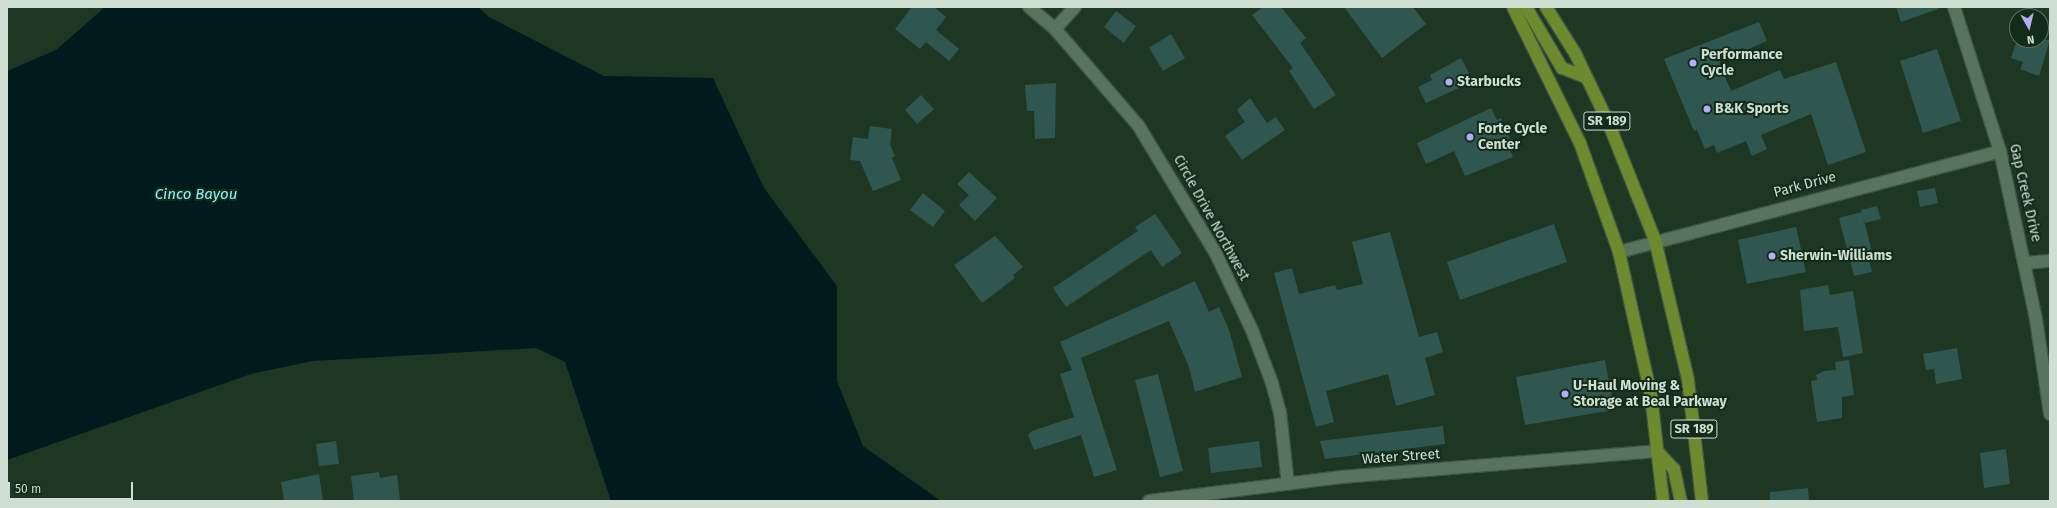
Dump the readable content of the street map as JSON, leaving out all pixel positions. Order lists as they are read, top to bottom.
{
  "streets": {
    "main road": ["SR 189"],
    "street": [
      "Park Drive",
      "Gap Creek Drive",
      "Circle Drive Northwest",
      "Water Street"
    ]
  },
  "crossings": [
    ["SR 189", "Park Drive"],
    ["SR 189", "Water Street"],
    ["Park Drive", "Gap Creek Drive"],
    ["Circle Drive Northwest", "Water Street"]
  ],
  "water": ["Cinco Bayou"],
  "places": [
    "Performance Cycle",
    "Starbucks",
    "B&K Sports",
    "Forte Cycle Center",
    "Sherwin-Williams",
    "U-Haul Moving & Storage at Beal Parkway"
  ],
  "scale_bar": "50 m",
  "north": "bottom"
}
